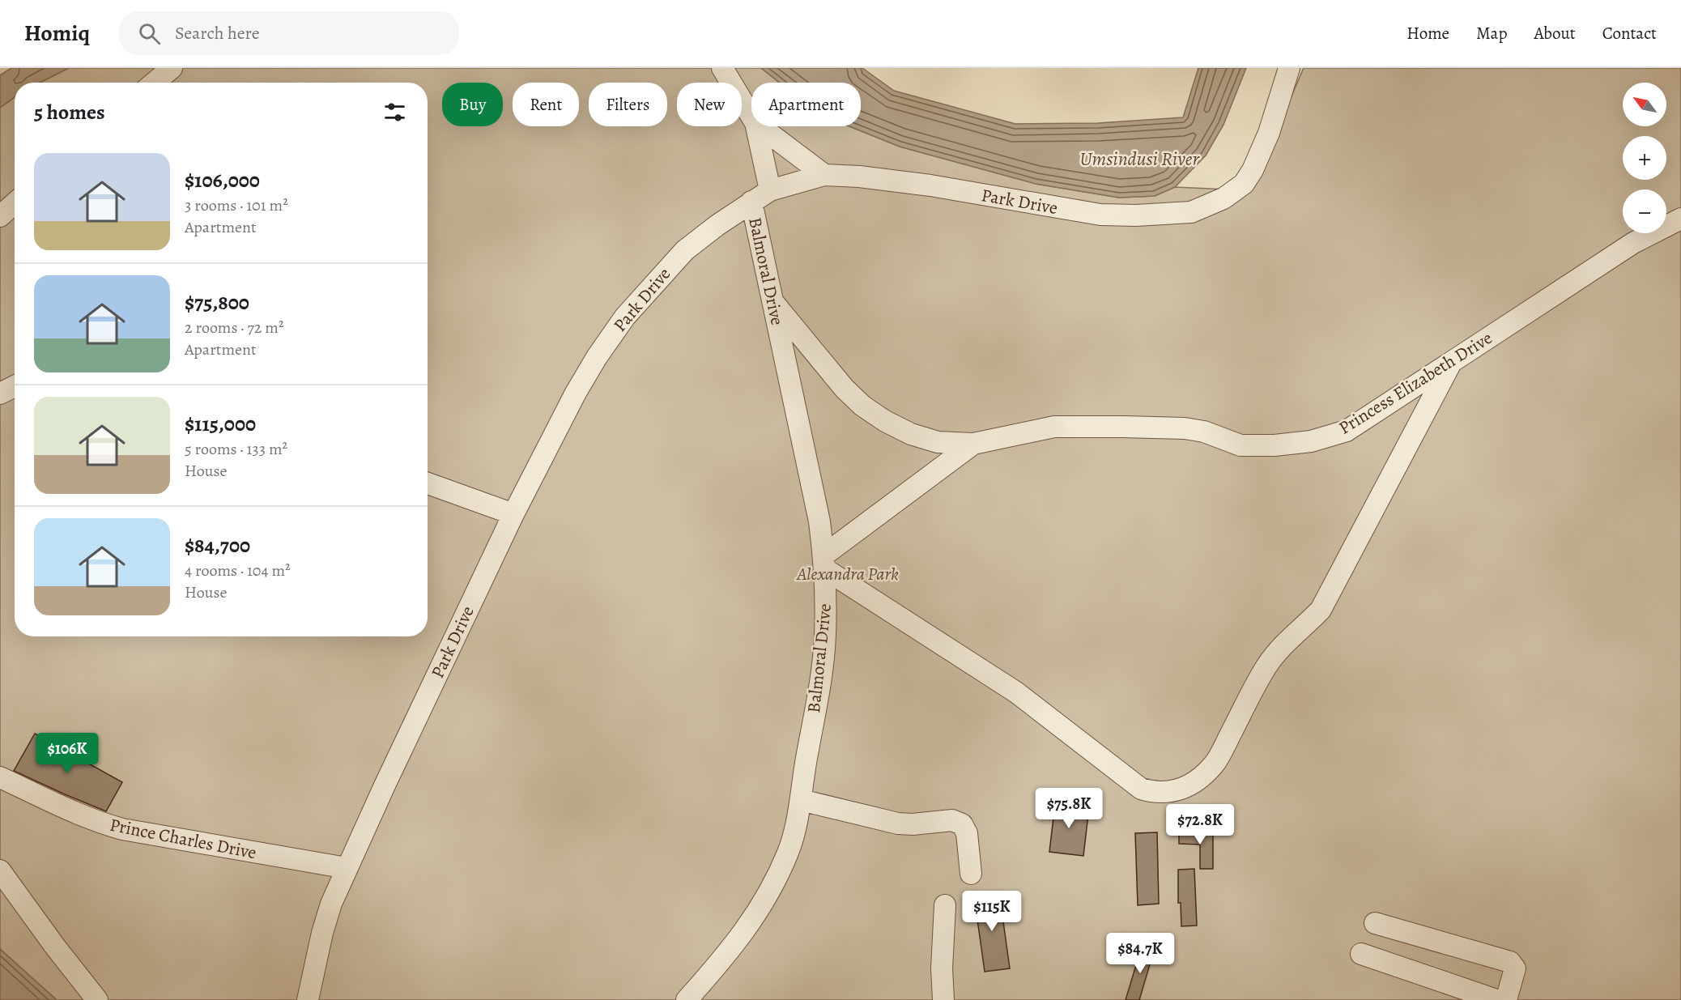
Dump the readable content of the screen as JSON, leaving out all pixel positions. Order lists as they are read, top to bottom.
{
  "streets": {
    "street": [
      "Park Drive",
      "Balmoral Drive",
      "Princess Elizabeth Drive",
      "Prince Charles Drive"
    ]
  },
  "crossings": [
    ["Park Drive", "Balmoral Drive"],
    ["Park Drive", "Prince Charles Drive"],
    ["Balmoral Drive", "Princess Elizabeth Drive"]
  ],
  "water": ["Umsindusi River"],
  "parks": ["Alexandra Park"],
  "north": "top left",
  "page": {
    "header": "Homiq",
    "search": "Search here",
    "nav": [
      "Home",
      "Map",
      "About",
      "Contact"
    ],
    "map_buttons": ["+", "−"],
    "chip": [
      "Buy",
      "Rent",
      "Filters",
      "New",
      "Apartment"
    ],
    "heading": "5 homes",
    "list": [
      {
        "name": "$106,000",
        "note": "3 rooms · 101 m² · Apartment"
      },
      {
        "name": "$75,800",
        "note": "2 rooms · 72 m² · Apartment"
      },
      {
        "name": "$115,000",
        "note": "5 rooms · 133 m² · House"
      },
      {
        "name": "$84,700",
        "note": "4 rooms · 104 m² · House"
      }
    ],
    "price": [
      "$106K",
      "$75.8K",
      "$72.8K",
      "$115K",
      "$84.7K"
    ]
  }
}
